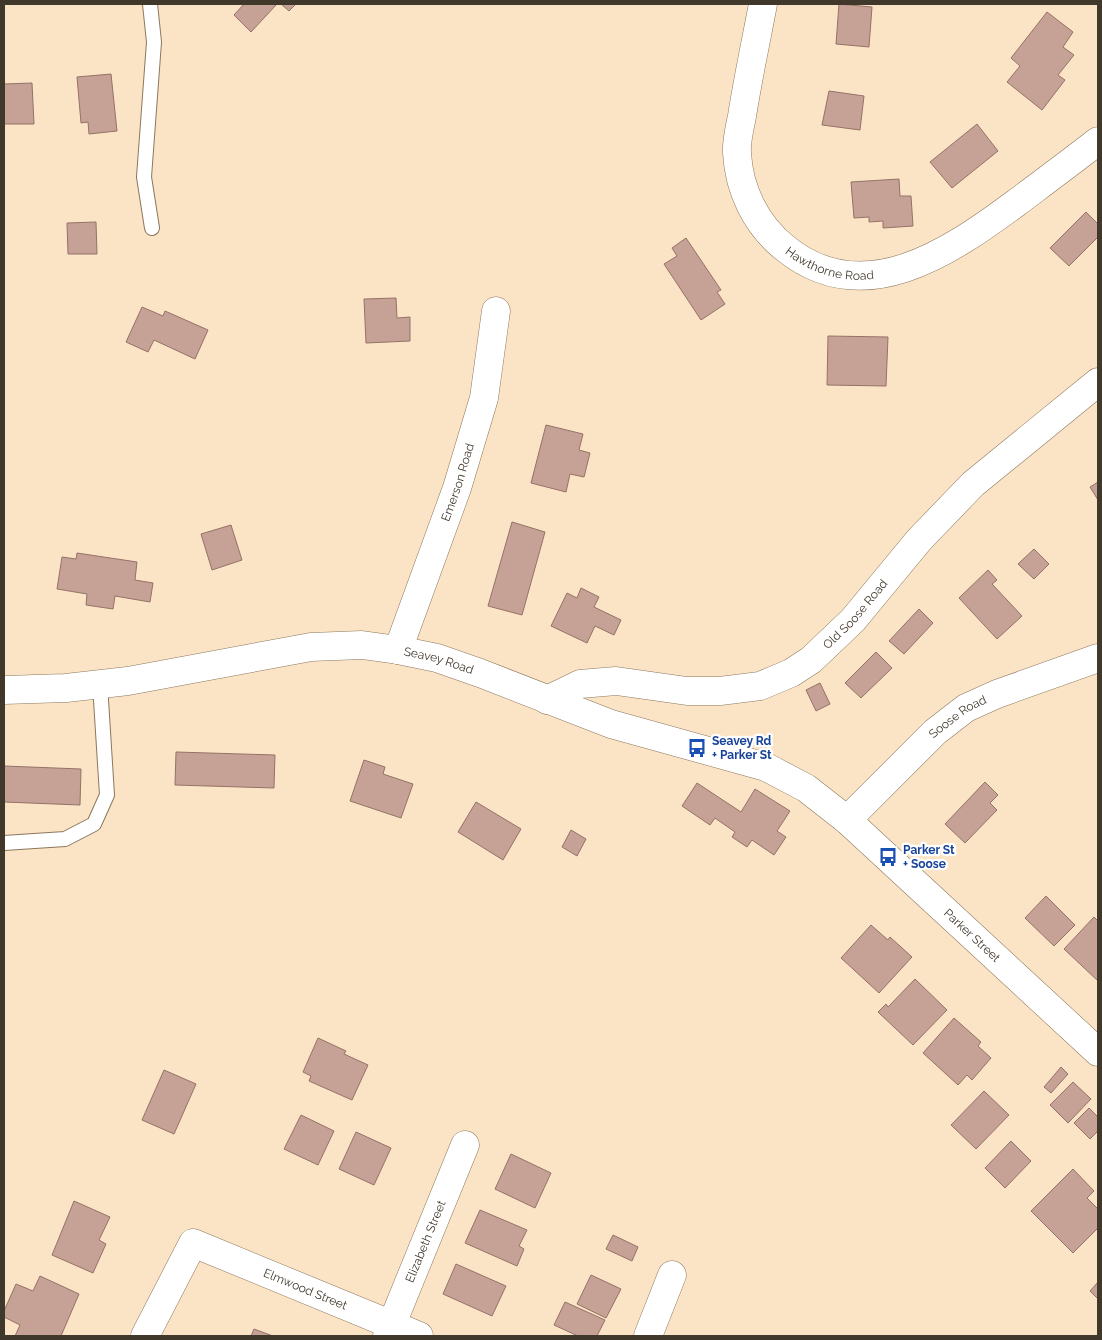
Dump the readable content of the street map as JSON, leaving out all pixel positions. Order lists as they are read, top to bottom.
{
  "streets": {
    "street": [
      "Hawthorne Road",
      "Emerson Road",
      "Old Soose Road",
      "Seavey Road",
      "Soose Road",
      "Parker Street",
      "Elizabeth Street",
      "Elmwood Street"
    ]
  },
  "crossings": [
    ["Emerson Road", "Seavey Road"],
    ["Old Soose Road", "Seavey Road"],
    ["Seavey Road", "Soose Road"],
    ["Seavey Road", "Parker Street"],
    ["Soose Road", "Parker Street"],
    ["Elizabeth Street", "Elmwood Street"]
  ],
  "places": {
    "bus stop": ["Seavey Rd + Parker St", "Parker St + Soose"]
  }
}
